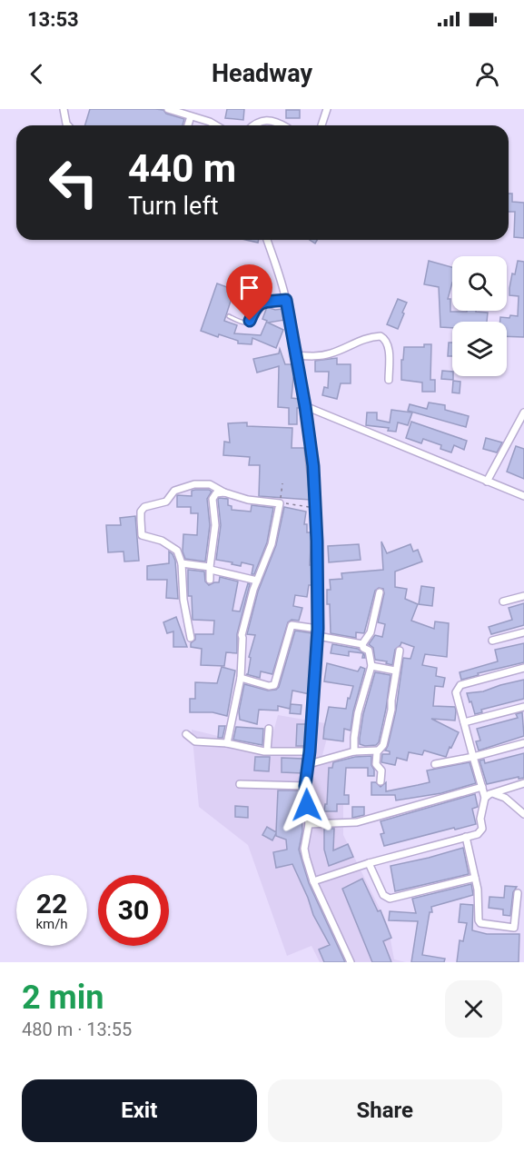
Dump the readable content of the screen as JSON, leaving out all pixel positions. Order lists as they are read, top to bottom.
{
  "page": {
    "status": "13:53",
    "header": "Headway",
    "turn": ["440 m", "Turn left"],
    "speed": "22 km/h",
    "limit": "30",
    "heading": ["2 min", "480 m · 13:55"],
    "buttons": ["Exit", "Share"]
  }
}
